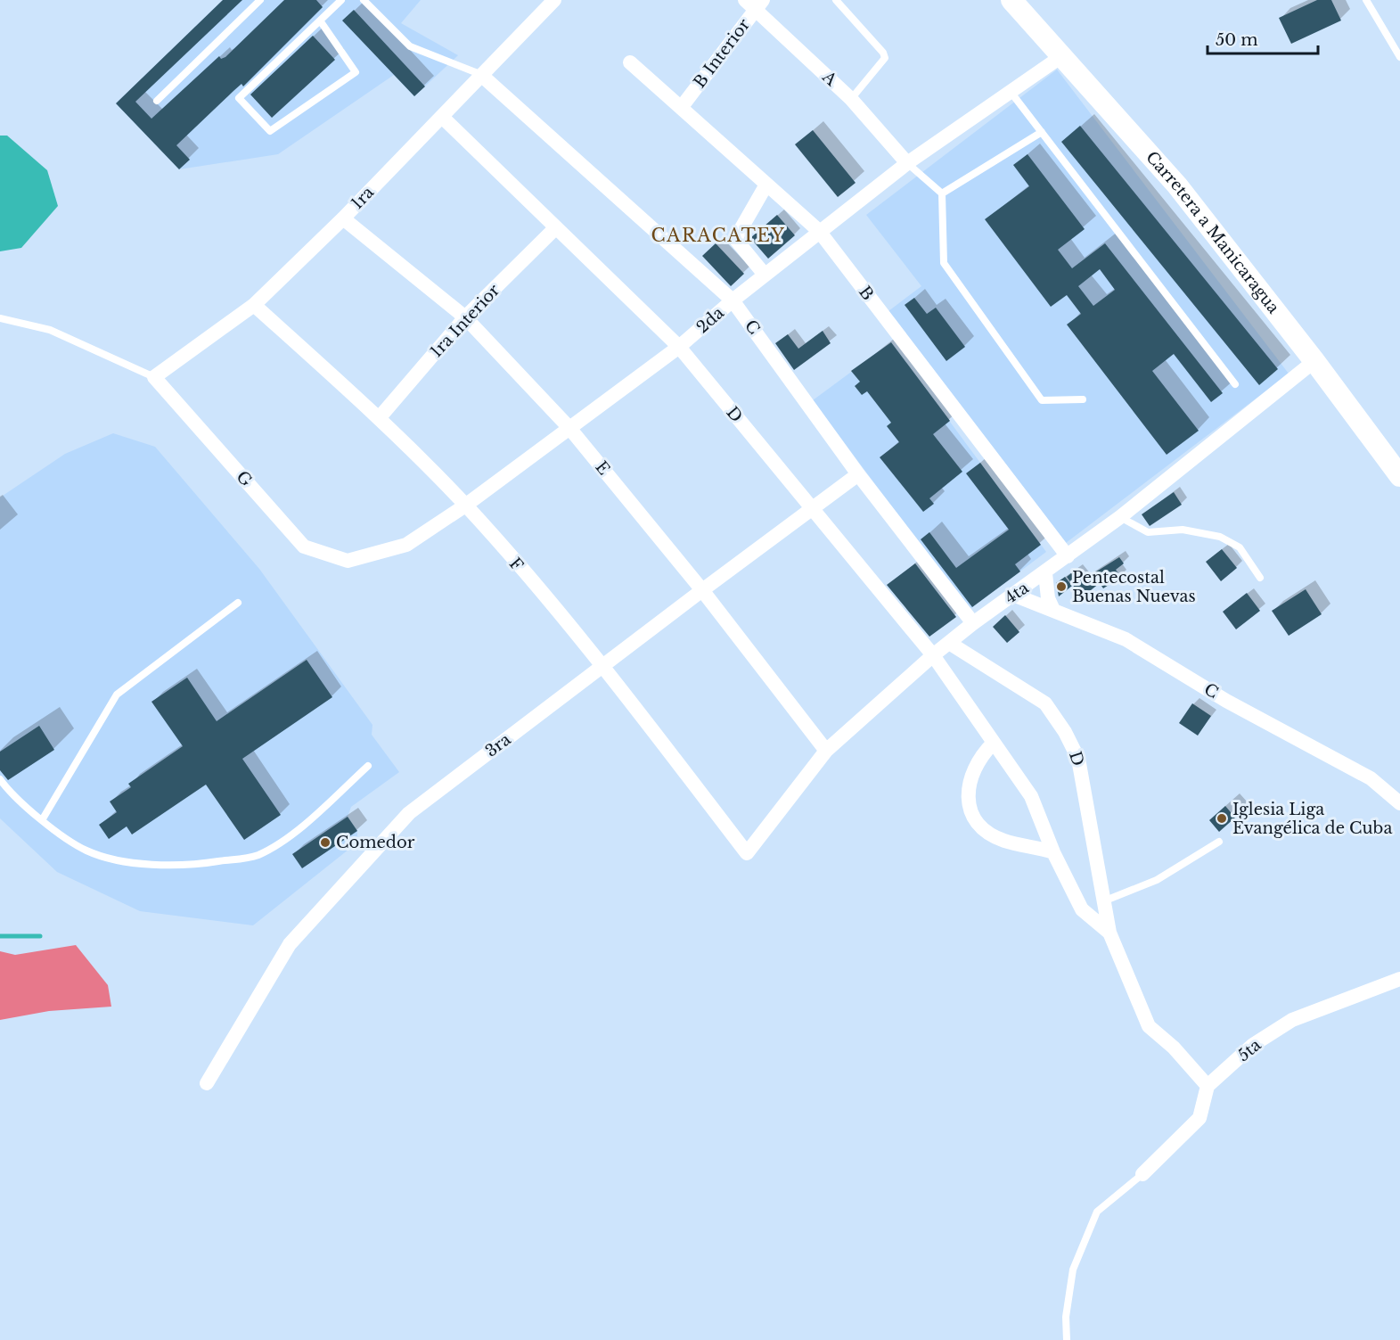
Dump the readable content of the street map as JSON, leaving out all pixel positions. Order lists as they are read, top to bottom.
{
  "streets": {
    "main road": ["Carretera a Manicaragua"],
    "street": [
      "B Interior",
      "A",
      "1ra",
      "B",
      "2da",
      "1ra Interior",
      "C",
      "D",
      "E",
      "G",
      "F",
      "4ta",
      "3ra",
      "5ta"
    ]
  },
  "crossings": [
    ["B Interior", "A"],
    ["B Interior", "B"],
    ["A", "2da"],
    ["1ra", "C"],
    ["1ra", "D"],
    ["1ra", "E"],
    ["1ra", "G"],
    ["1ra", "F"],
    ["Carretera a Manicaragua", "2da"],
    ["Carretera a Manicaragua", "4ta"],
    ["B", "2da"],
    ["B", "4ta"],
    ["2da", "C"],
    ["2da", "D"],
    ["2da", "E"],
    ["2da", "G"],
    ["2da", "F"],
    ["1ra Interior", "D"],
    ["1ra Interior", "E"],
    ["1ra Interior", "F"],
    ["C", "4ta"],
    ["C", "3ra"],
    ["D", "4ta"],
    ["D", "3ra"],
    ["D", "5ta"],
    ["E", "4ta"],
    ["E", "3ra"],
    ["F", "4ta"],
    ["F", "3ra"]
  ],
  "districts": ["CARACATEY"],
  "places": ["Pentecostal Buenas Nuevas", "Iglesia Liga Evangélica de Cuba", "Comedor"],
  "scale_bar": "50 m"
}
